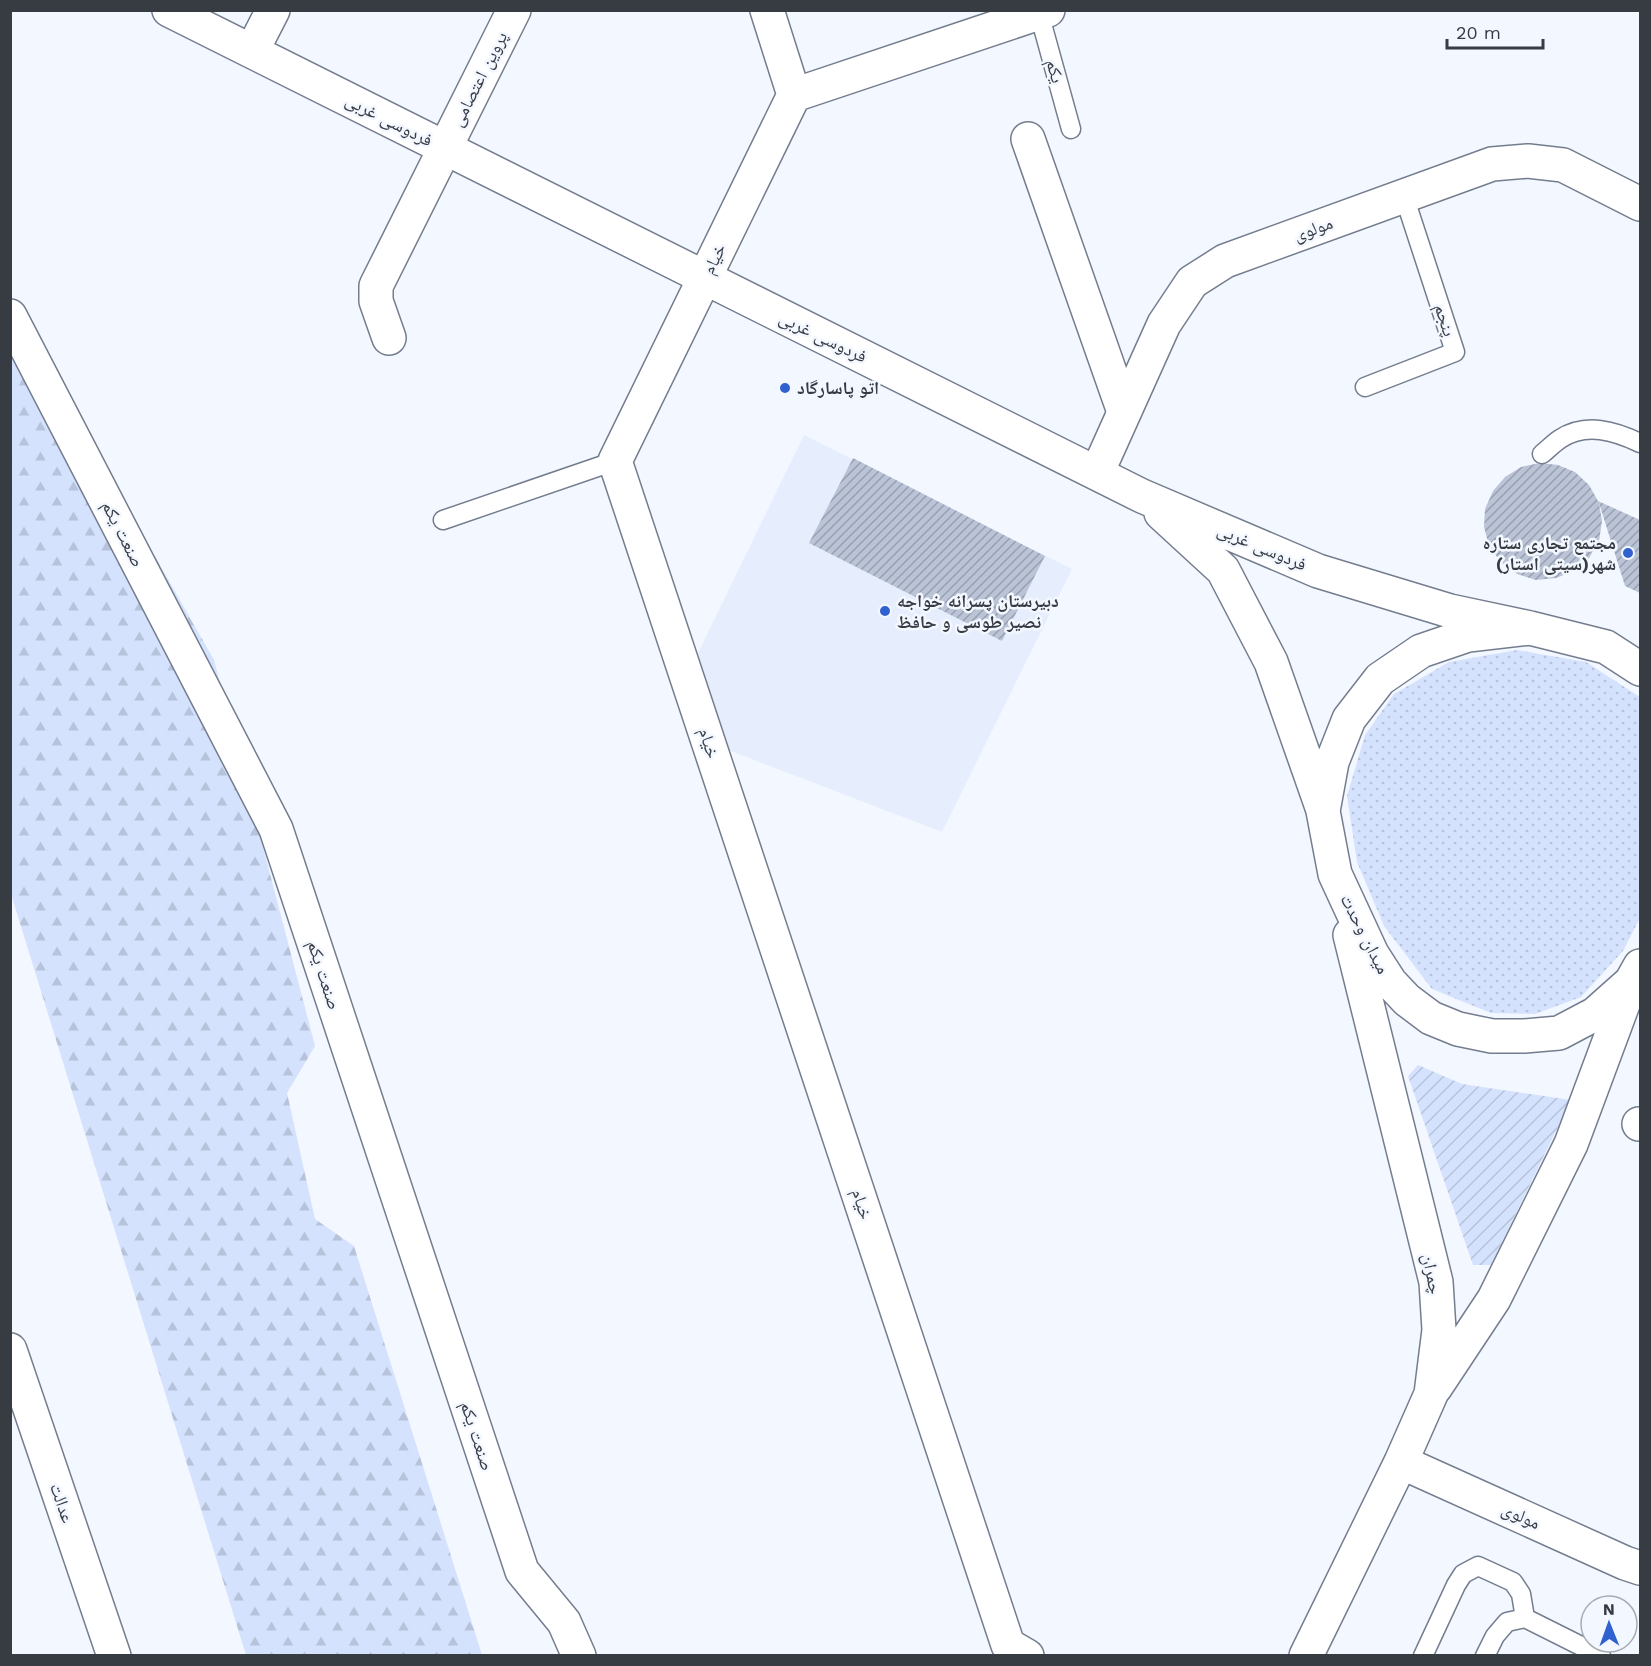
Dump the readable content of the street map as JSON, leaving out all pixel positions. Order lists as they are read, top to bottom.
{
  "streets": {
    "street": [
      "پروین اعتصامی",
      "فردوسی غربی",
      "مولوی",
      "خیام",
      "صنعت یکم",
      "میدان وحدت",
      "چمران",
      "عدالت"
    ],
    "lane": ["یکم", "پنجم"]
  },
  "crossings": [
    ["پروین اعتصامی", "فردوسی غربی"],
    ["فردوسی غربی", "مولوی"],
    ["فردوسی غربی", "خیام"],
    ["فردوسی غربی", "میدان وحدت"],
    ["مولوی", "پنجم"],
    ["مولوی", "چمران"],
    ["میدان وحدت", "چمران"]
  ],
  "places": ["اتو پاسارگاد", "مجتمع تجاری ستاره شهر(سیتی استار)", "دبیرستان پسرانه خواجه نصیر طوسی و حافظ"],
  "scale_bar": "20 m",
  "north": "top"
}
